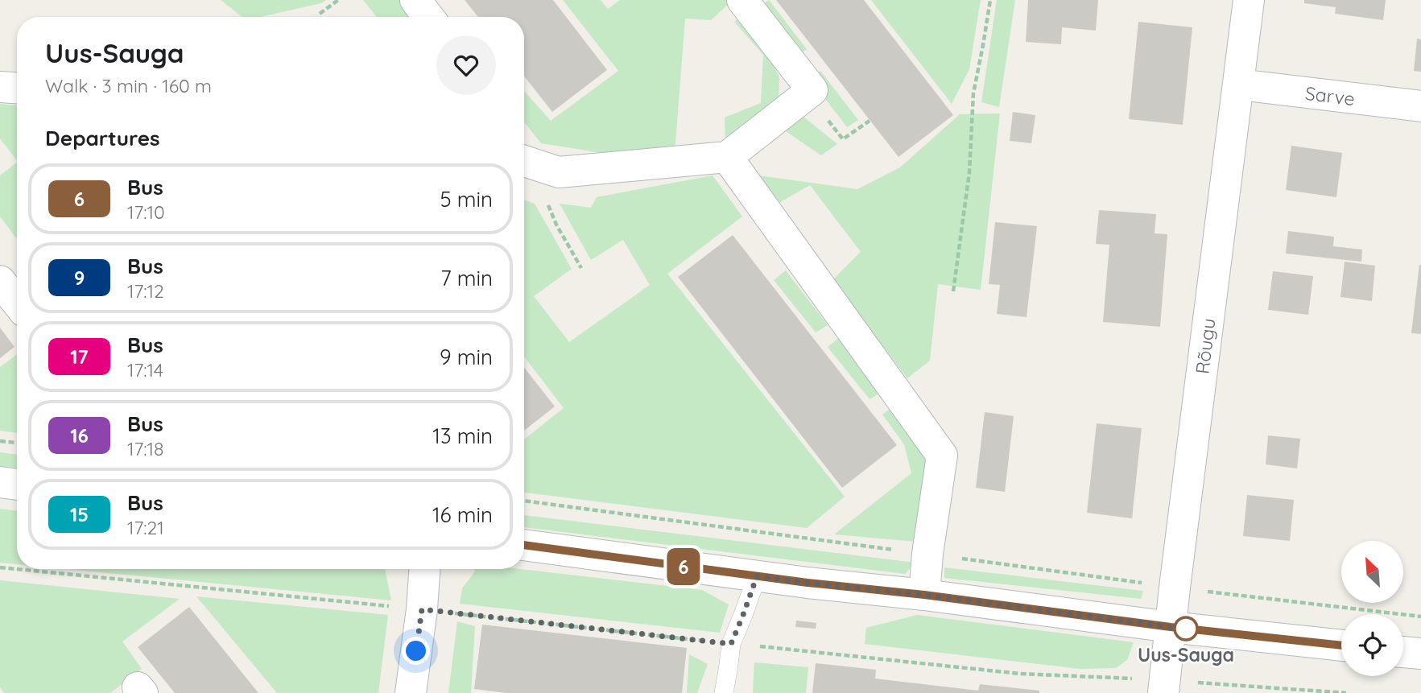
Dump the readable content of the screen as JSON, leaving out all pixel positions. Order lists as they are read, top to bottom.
{
  "streets": {
    "street": ["Sarve", "Rõugu"]
  },
  "crossings": [
    ["Sarve", "Rõugu"]
  ],
  "places": ["Uus-Sauga"],
  "lines": ["bus line 6"],
  "north": "top left",
  "page": {
    "on_map": "6",
    "heading": [
      ["Uus-Sauga", "Walk · 3 min · 160 m"],
      "Departures"
    ],
    "list": [
      {
        "mark": "6",
        "name": "Bus",
        "note": "17:10",
        "value": "5 min"
      },
      {
        "mark": "9",
        "name": "Bus",
        "note": "17:12",
        "value": "7 min"
      },
      {
        "mark": "17",
        "name": "Bus",
        "note": "17:14",
        "value": "9 min"
      },
      {
        "mark": "16",
        "name": "Bus",
        "note": "17:18",
        "value": "13 min"
      },
      {
        "mark": "15",
        "name": "Bus",
        "note": "17:21",
        "value": "16 min"
      }
    ]
  }
}
